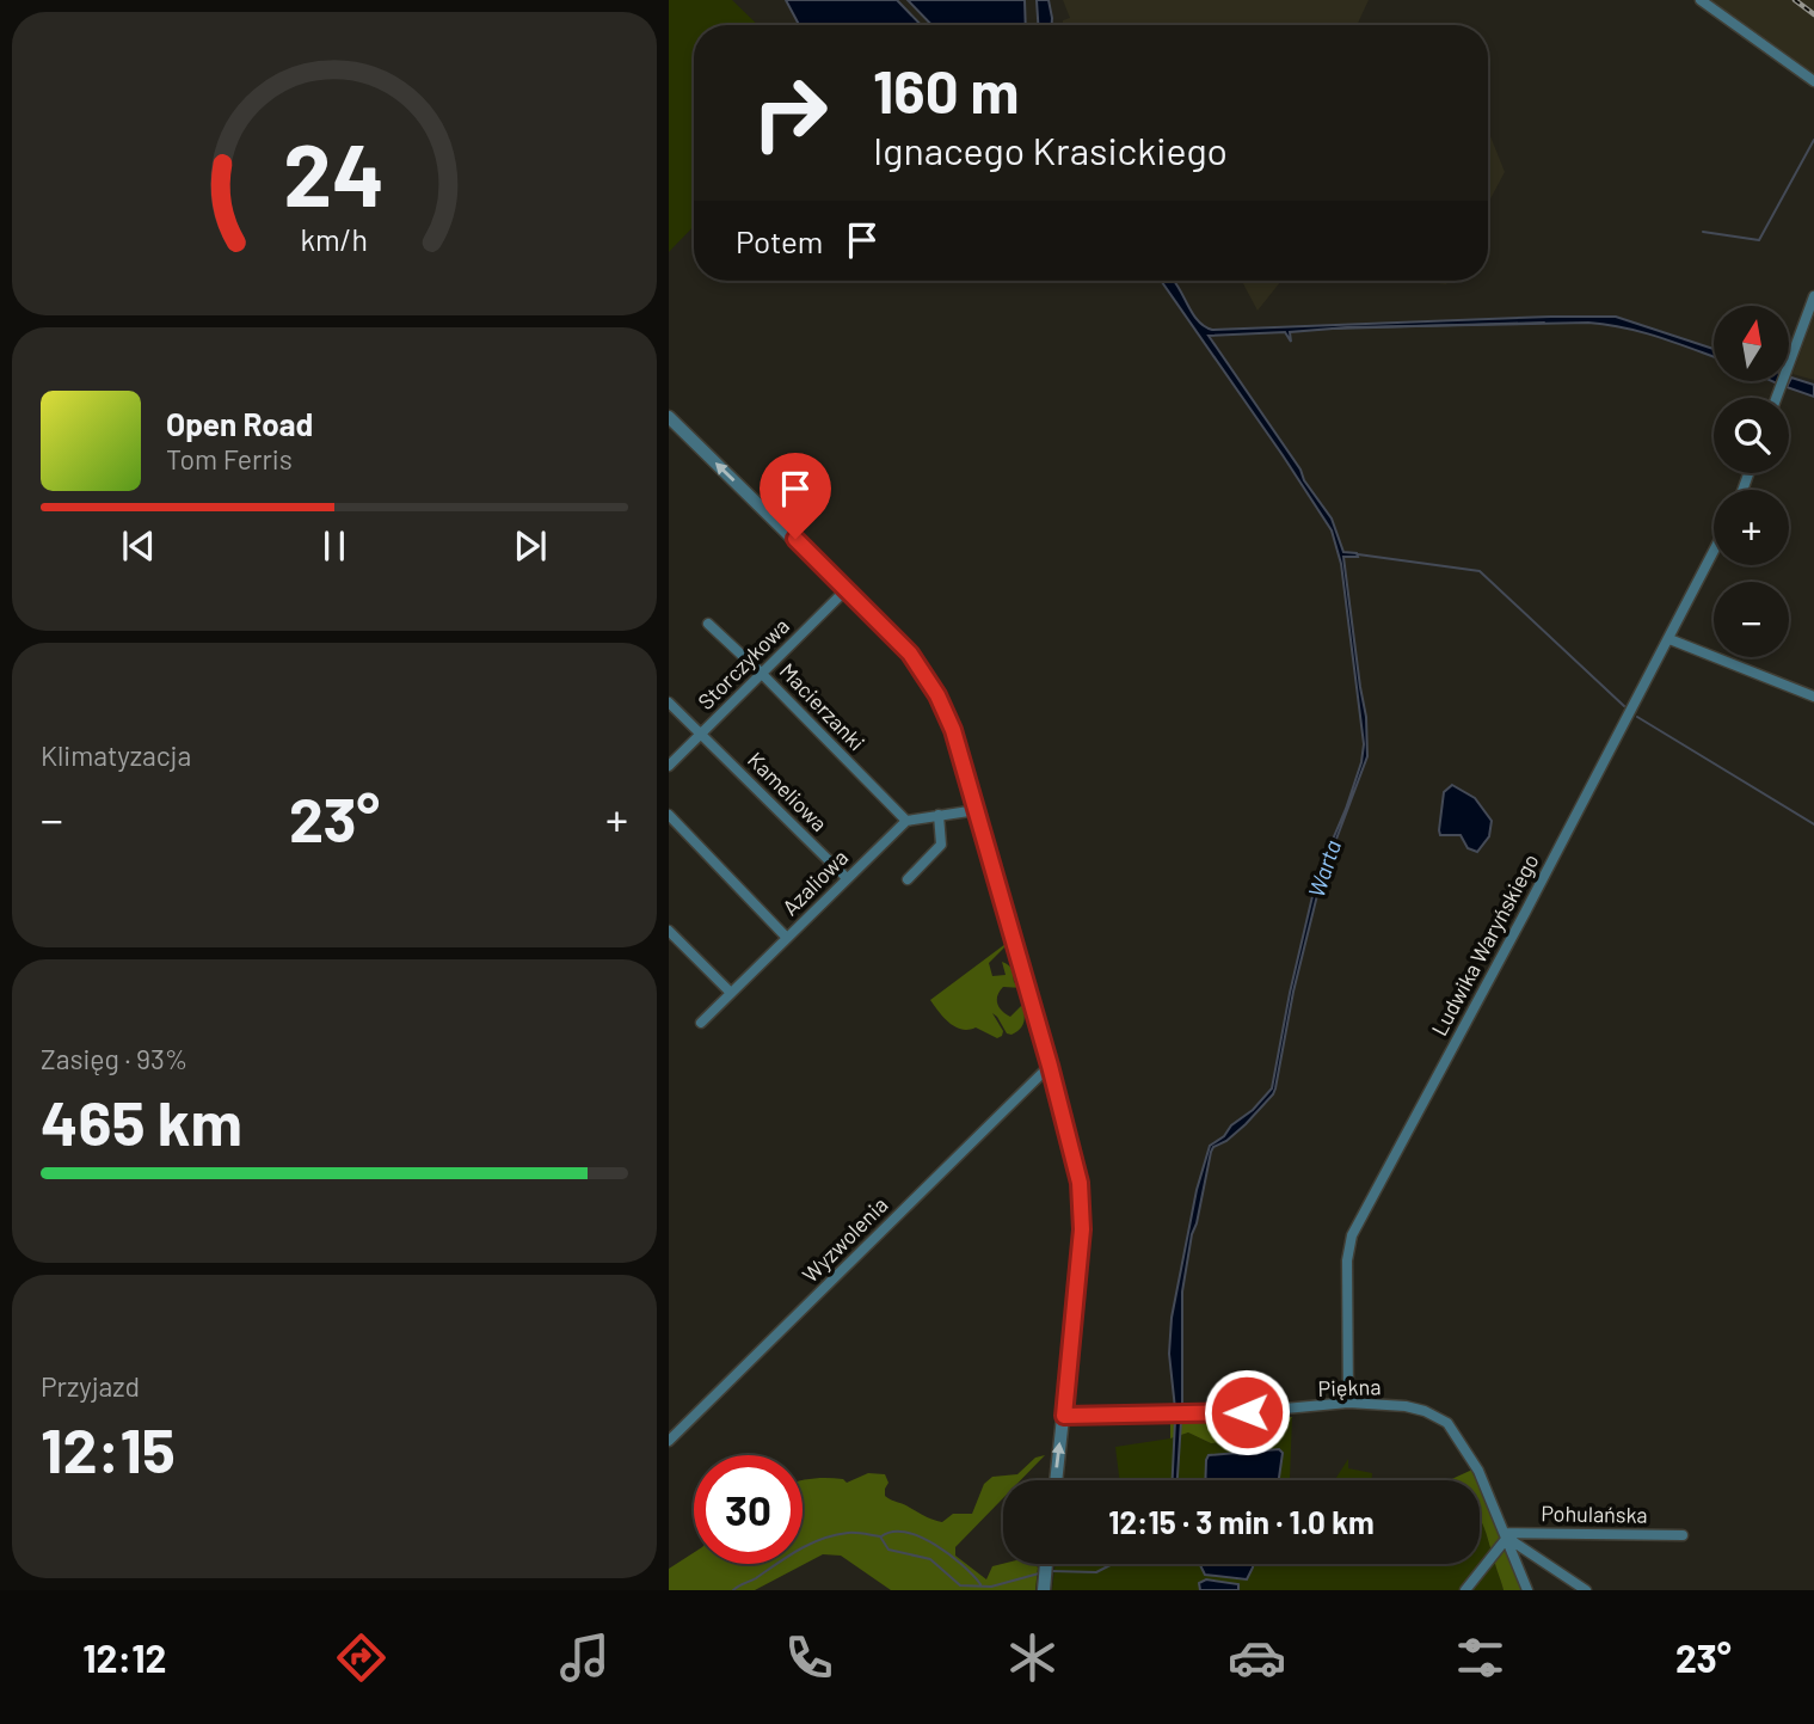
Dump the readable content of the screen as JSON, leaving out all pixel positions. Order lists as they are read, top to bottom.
{
  "streets": {
    "street": [
      "Storczykowa",
      "Macierzanki",
      "Kameliowa",
      "Azaliowa",
      "Ludwika Waryńskiego",
      "Wyzwolenia",
      "Piękna",
      "Pohulańska"
    ]
  },
  "crossings": [
    ["Storczykowa", "Macierzanki"],
    ["Storczykowa", "Kameliowa"],
    ["Macierzanki", "Azaliowa"],
    ["Kameliowa", "Azaliowa"],
    ["Ludwika Waryńskiego", "Piękna"],
    ["Piękna", "Pohulańska"]
  ],
  "water": ["Warta"],
  "north": "top",
  "page": {
    "turn": ["160 m", "Ignacego Krasickiego"],
    "then": "Potem",
    "map_buttons": ["+", "−"],
    "song": ["Open Road", "Tom Ferris"],
    "tile": [
      "Klimatyzacja",
      ["Zasięg · 93%", "465 km"],
      ["Przyjazd", "12:15"]
    ],
    "heat": ["−", "23°", "+"],
    "limit": "30",
    "trip": "12:15 · 3 min · 1.0 km",
    "tabs": ["12:12", "23°"],
    "gauge": ["24", "km/h"]
  }
}
